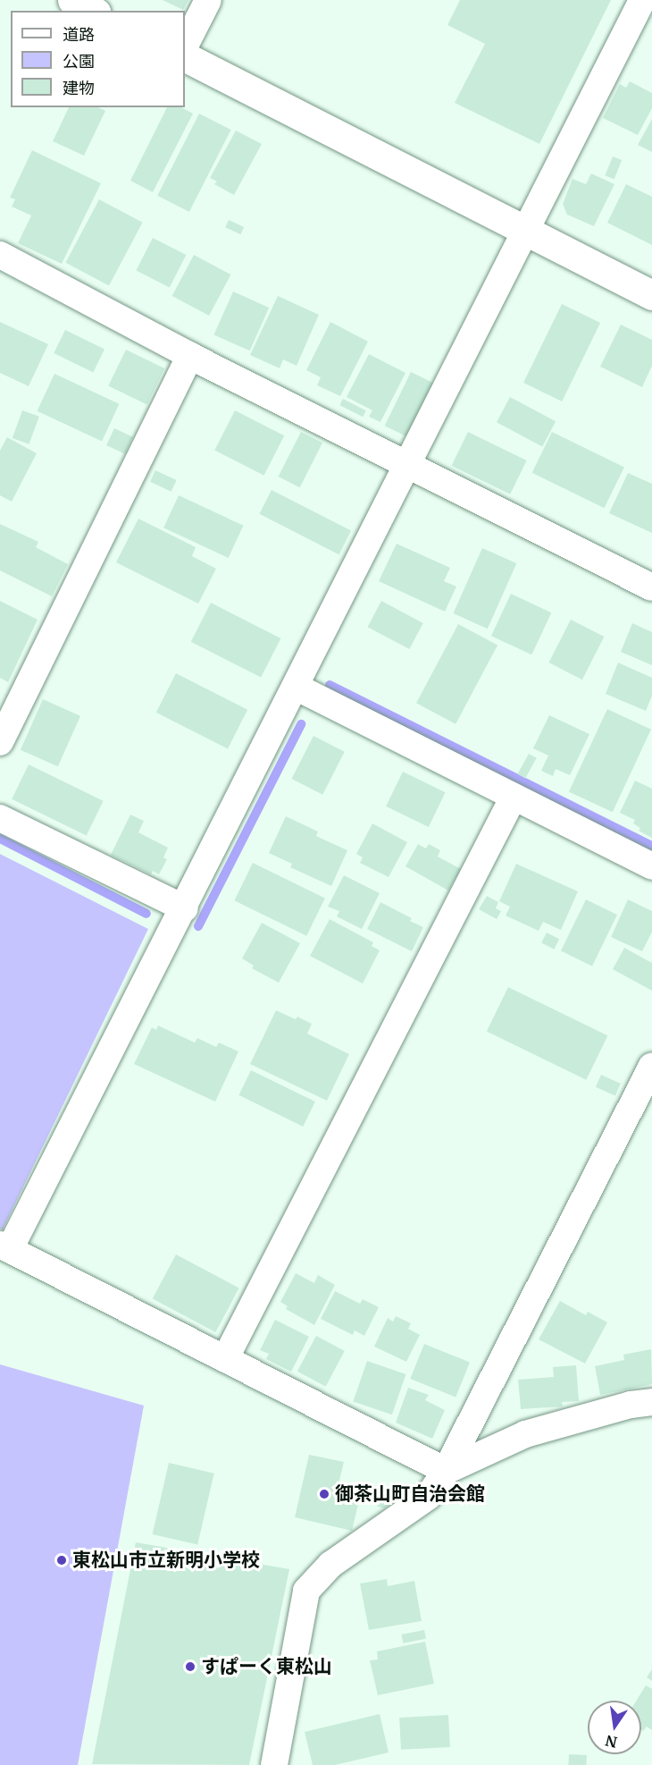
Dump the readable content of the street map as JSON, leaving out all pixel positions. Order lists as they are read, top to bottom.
{
  "places": ["御茶山町自治会館", "東松山市立新明小学校", "すぱーく東松山"],
  "legend": ["道路", "公園", "建物"],
  "north": "bottom"
}
